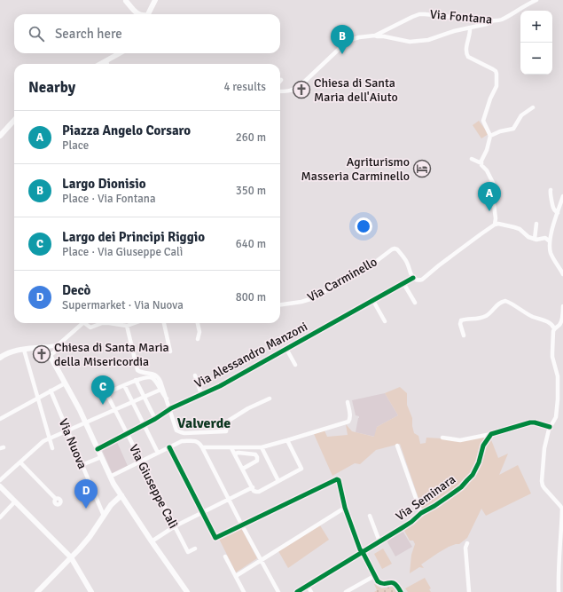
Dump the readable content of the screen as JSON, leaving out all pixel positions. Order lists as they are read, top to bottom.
{
  "streets": {
    "street": [
      "Via Fontana",
      "Via Carminello",
      "Via Alessandro Manzoni",
      "Via Nuova",
      "Via Giuseppe Calì",
      "Via Seminara"
    ]
  },
  "crossings": [
    ["Via Carminello", "Via Alessandro Manzoni"],
    ["Via Alessandro Manzoni", "Via Giuseppe Calì"]
  ],
  "districts": ["Valverde"],
  "places": {
    "church": ["Chiesa di Santa Maria dell'Aiuto", "Chiesa di Santa Maria della Misericordia"],
    "hotel": ["Agriturismo Masseria Carminello"]
  },
  "page": {
    "map_buttons": ["+", "−"],
    "search": "Search here",
    "pins": [
      "B",
      "A",
      "C",
      "D"
    ],
    "heading": ["Nearby", "4 results"],
    "list": [
      {
        "mark": "A",
        "name": "Piazza Angelo Corsaro",
        "note": "Place",
        "value": "260 m"
      },
      {
        "mark": "B",
        "name": "Largo Dionisio",
        "note": "Place · Via Fontana",
        "value": "350 m"
      },
      {
        "mark": "C",
        "name": "Largo dei Principi Riggio",
        "note": "Place · Via Giuseppe Calì",
        "value": "640 m"
      },
      {
        "mark": "D",
        "name": "Decò",
        "note": "Supermarket · Via Nuova",
        "value": "800 m"
      }
    ]
  }
}
